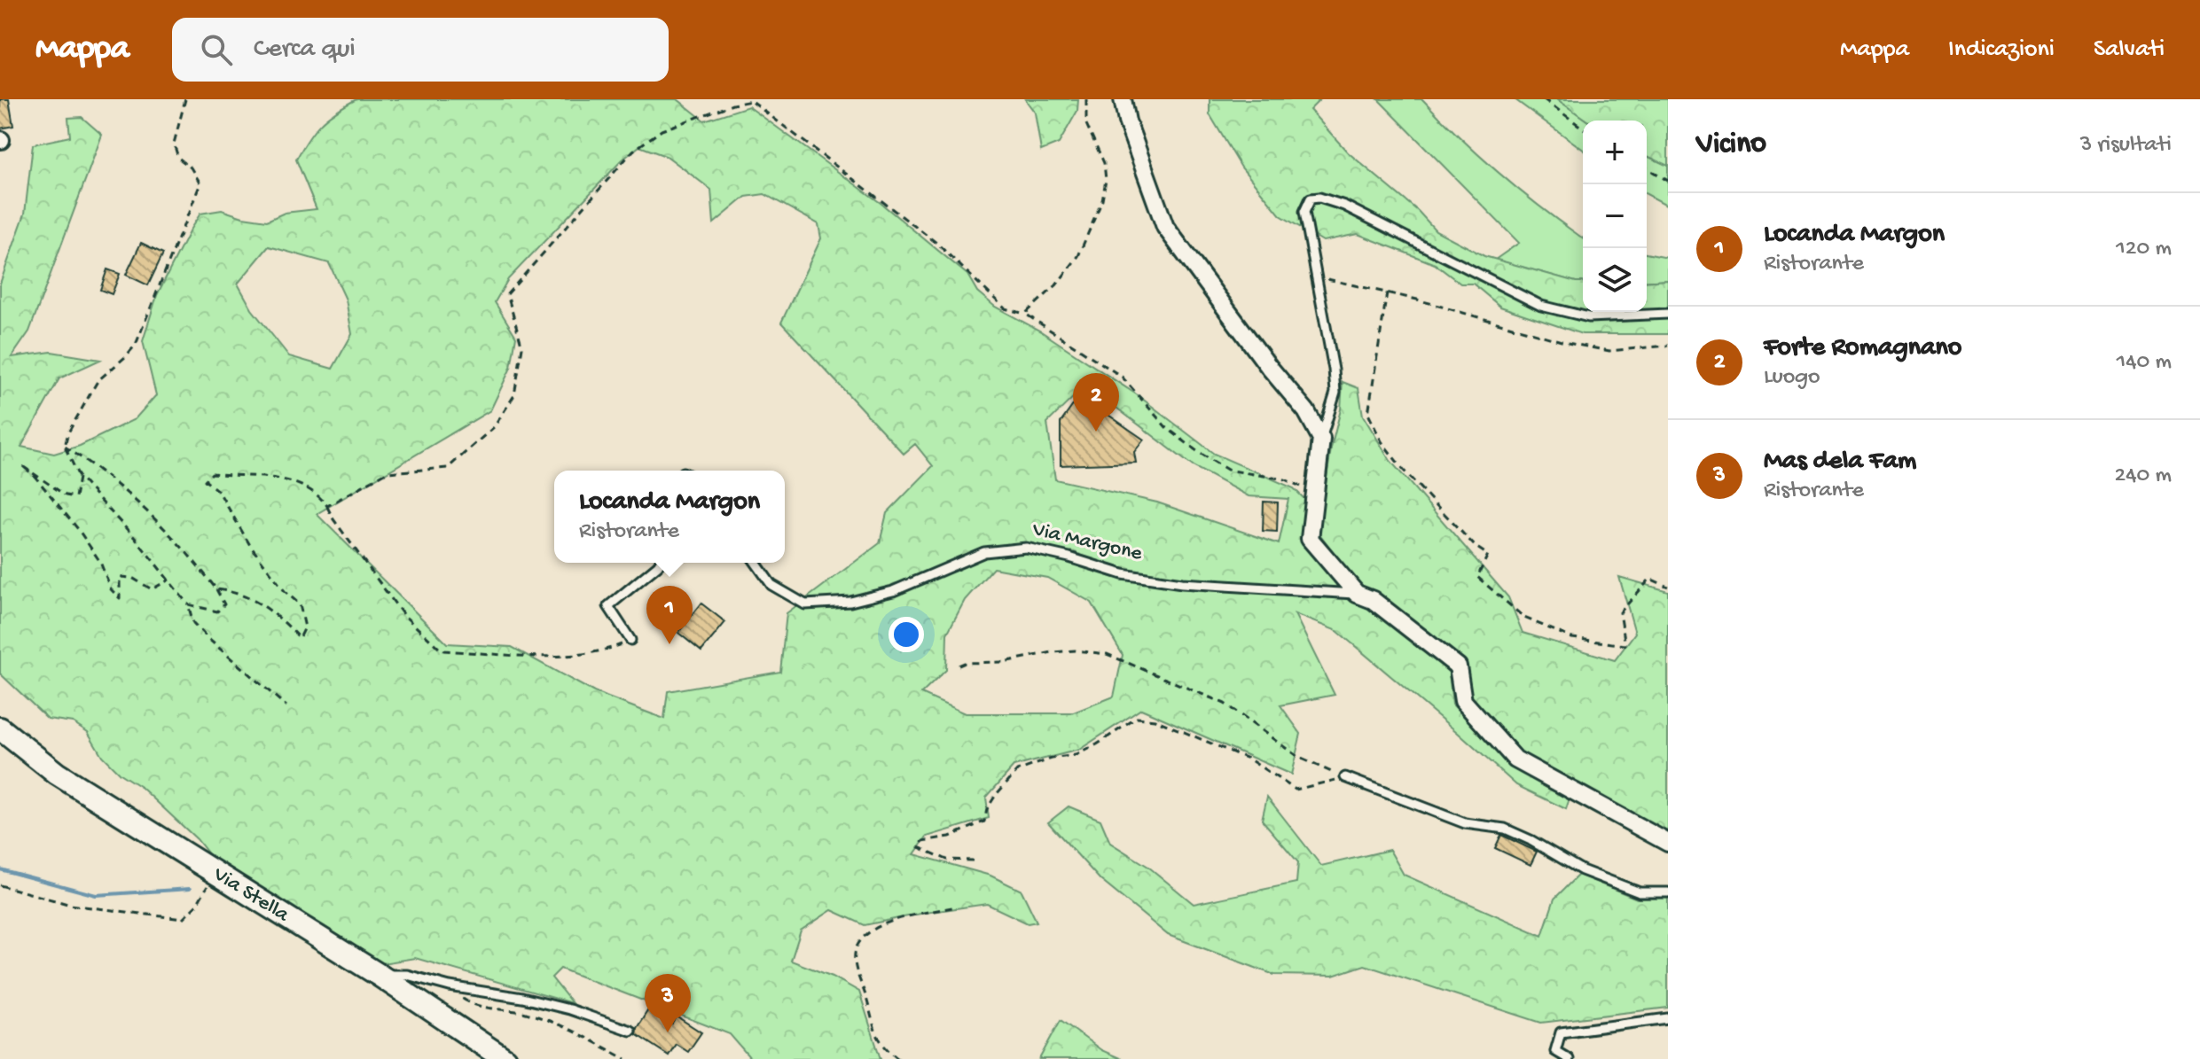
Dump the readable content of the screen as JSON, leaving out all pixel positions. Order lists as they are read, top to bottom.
{
  "streets": {
    "main road": ["Via Stella"],
    "street": ["Via Margone"]
  },
  "page": {
    "header": "Mappa",
    "search": "Cerca qui",
    "nav": ["Mappa", "Indicazioni", "Salvati"],
    "heading": ["Vicino", "3 risultati"],
    "map_buttons": ["+", "−"],
    "list": [
      {
        "mark": "1",
        "name": "Locanda Margon",
        "note": "Ristorante",
        "value": "120 m"
      },
      {
        "mark": "2",
        "name": "Forte Romagnano",
        "note": "Luogo",
        "value": "140 m"
      },
      {
        "mark": "3",
        "name": "Mas dela Fam",
        "note": "Ristorante",
        "value": "240 m"
      }
    ],
    "pins": ["2", "1", "3"],
    "popup": ["Locanda Margon", "Ristorante"]
  }
}
